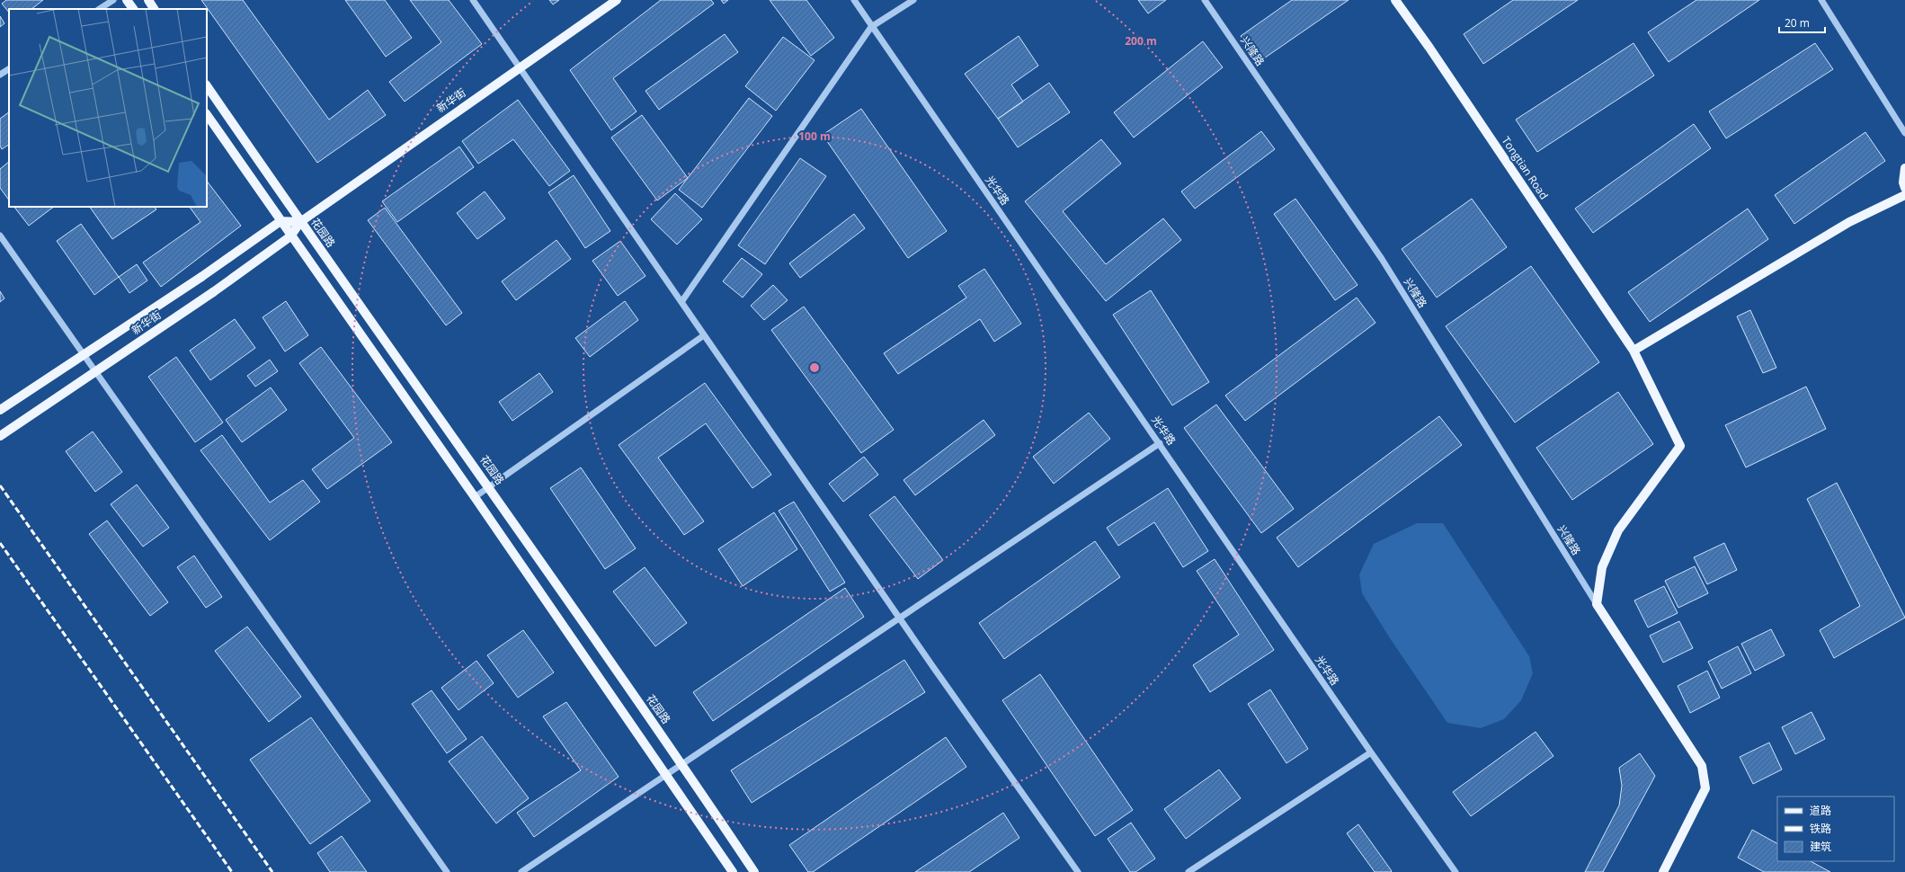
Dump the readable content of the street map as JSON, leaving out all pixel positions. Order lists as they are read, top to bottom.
{
  "streets": {
    "main road": ["新华街", "Tongtian Road", "花园路"],
    "street": ["兴隆路", "光华路"]
  },
  "crossings": [
    ["兴隆路", "Tongtian Road"],
    ["新华街", "花园路"]
  ],
  "legend": ["道路", "铁路", "建筑"],
  "scale_bar": "20 m",
  "rings": ["200 m", "100 m"]
}
